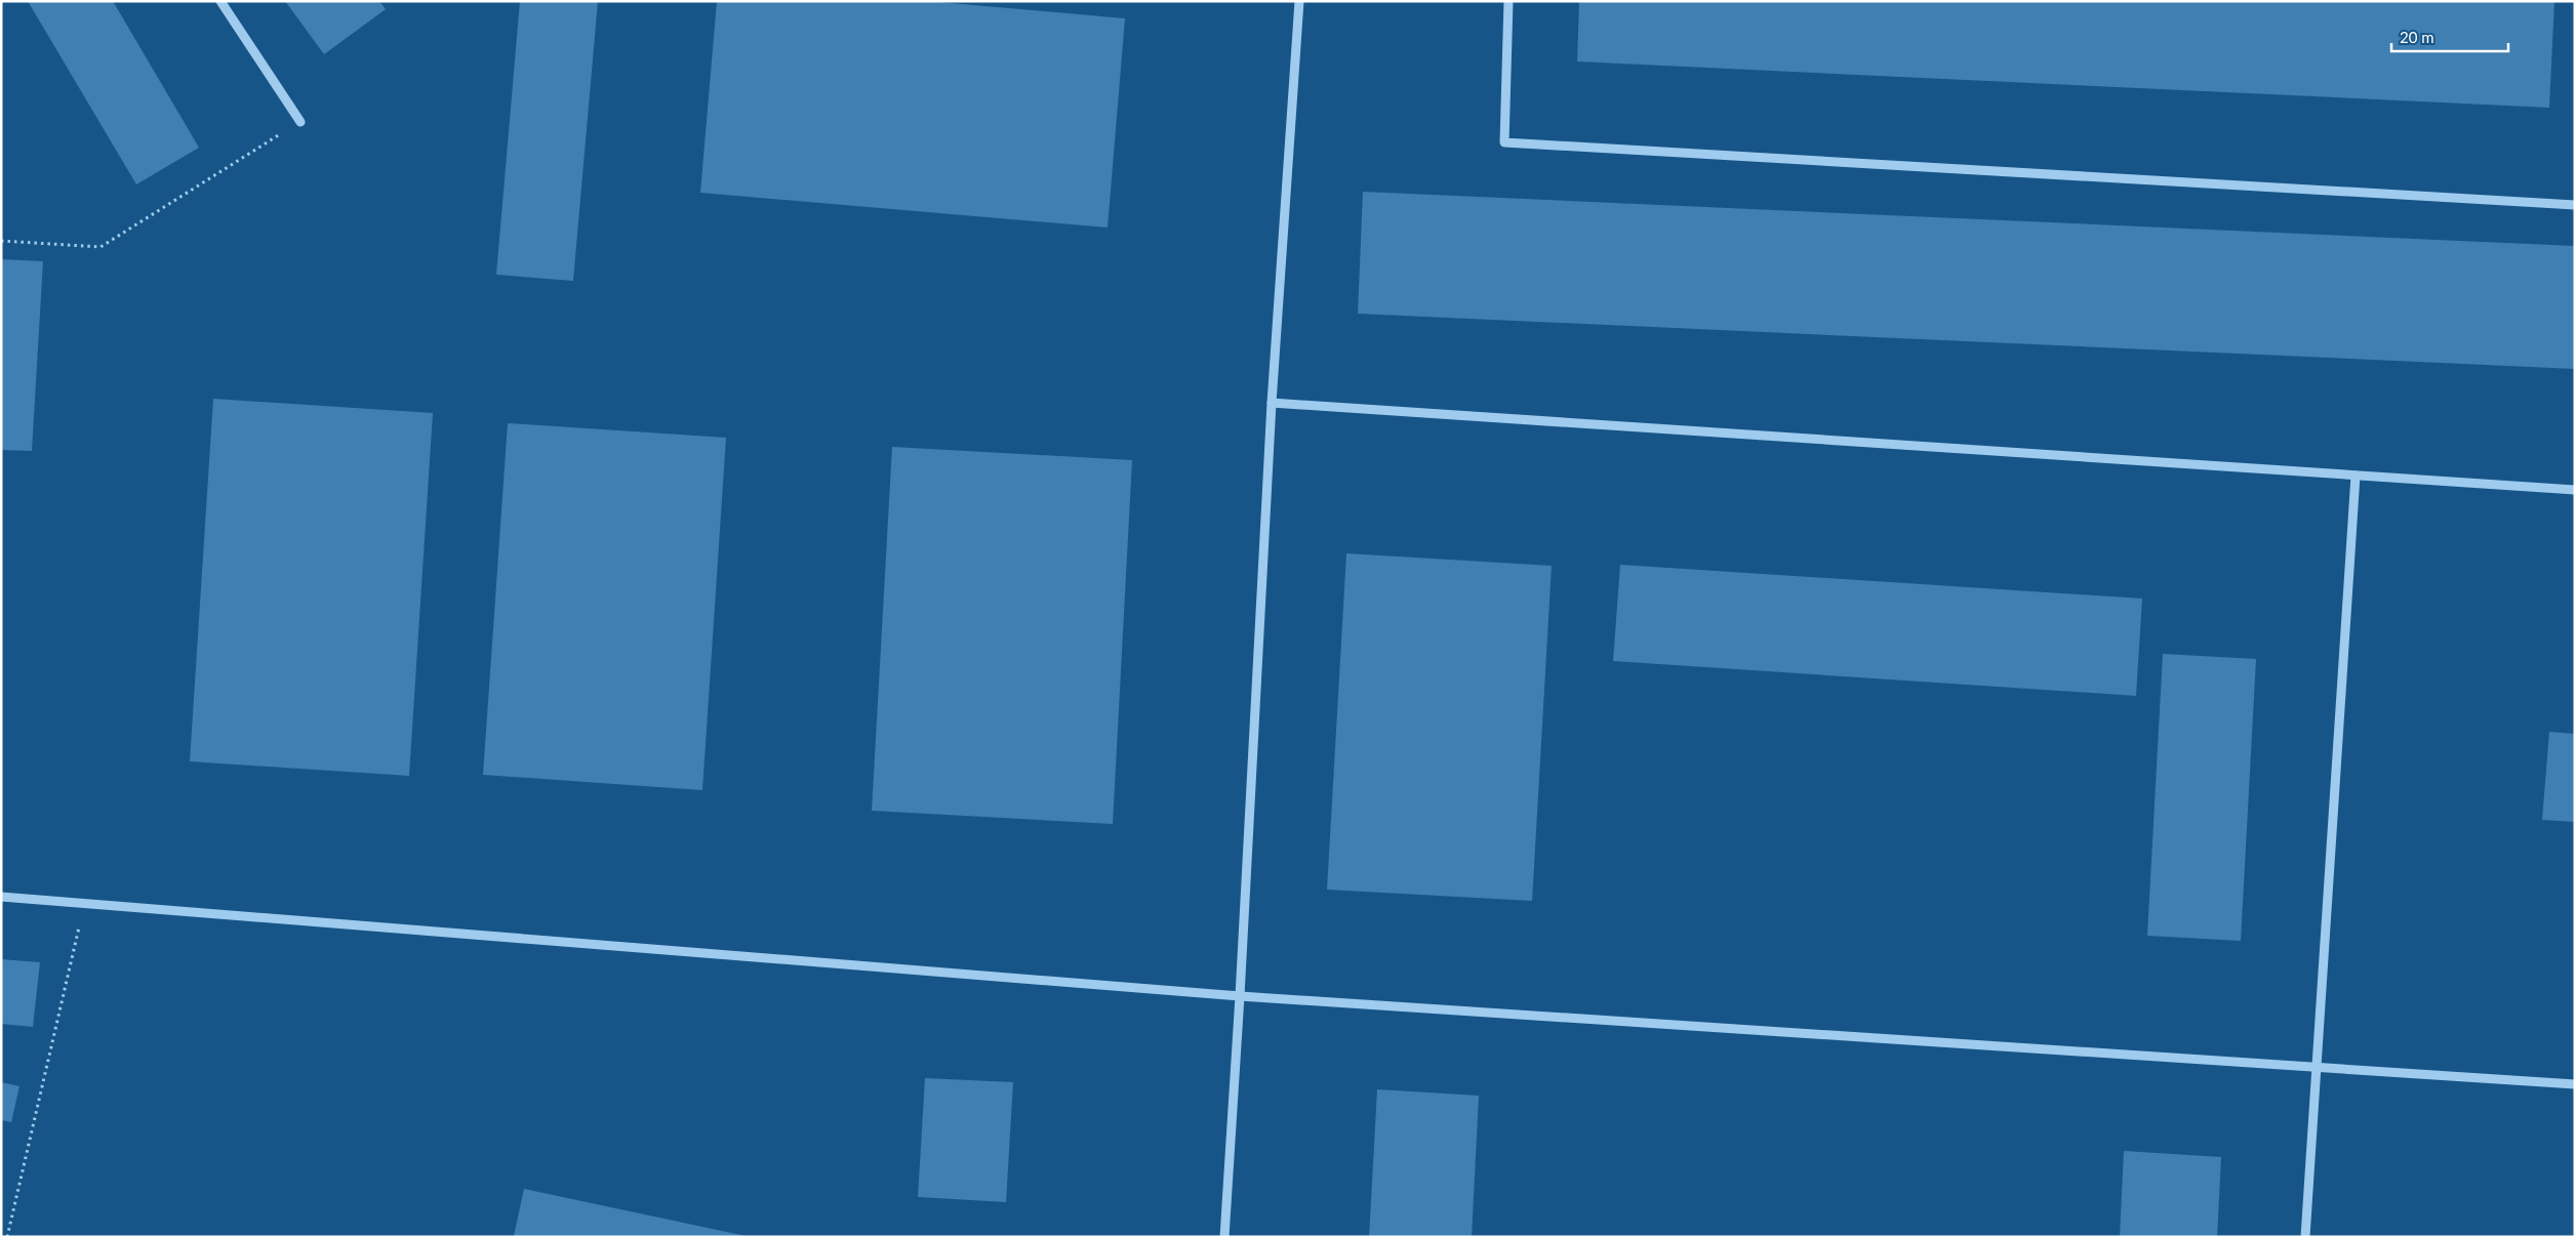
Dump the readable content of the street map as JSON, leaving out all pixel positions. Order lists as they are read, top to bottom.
{
  "scale_bar": "20 m"
}
